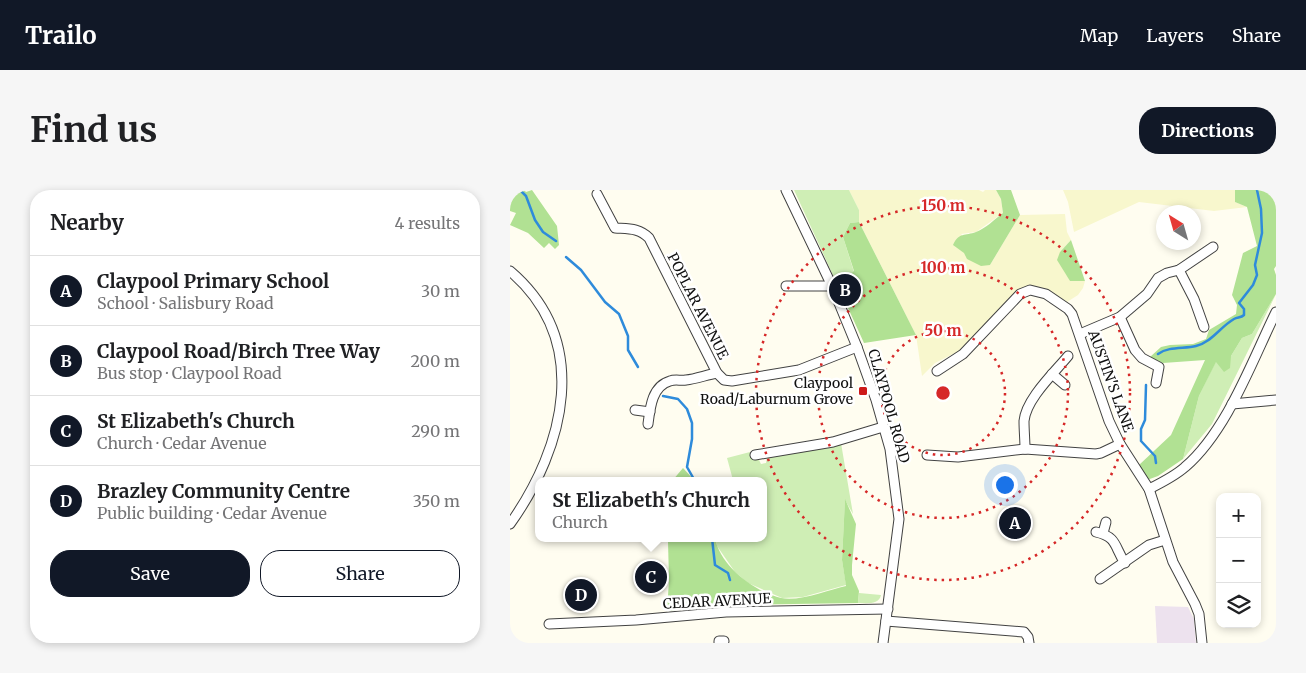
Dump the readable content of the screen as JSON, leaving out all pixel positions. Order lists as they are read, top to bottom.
{
  "streets": {
    "street": [
      "POPLAR AVENUE",
      "AUSTIN'S LANE",
      "CLAYPOOL ROAD",
      "CEDAR AVENUE"
    ]
  },
  "crossings": [
    ["POPLAR AVENUE", "CLAYPOOL ROAD"],
    ["CLAYPOOL ROAD", "CEDAR AVENUE"]
  ],
  "places": {
    "transit": ["Claypool Road/Laburnum Grove"]
  },
  "north": "top left",
  "page": {
    "header": "Trailo",
    "nav": ["Map", "Layers", "Share"],
    "buttons": [
      "Directions",
      ["Save", "Share"]
    ],
    "title": "Find us",
    "heading": ["Nearby", "4 results"],
    "list": [
      {
        "mark": "A",
        "name": "Claypool Primary School",
        "note": "School · Salisbury Road",
        "value": "30 m"
      },
      {
        "mark": "B",
        "name": "Claypool Road/Birch Tree Way",
        "note": "Bus stop · Claypool Road",
        "value": "200 m"
      },
      {
        "mark": "C",
        "name": "St Elizabeth's Church",
        "note": "Church · Cedar Avenue",
        "value": "290 m"
      },
      {
        "mark": "D",
        "name": "Brazley Community Centre",
        "note": "Public building · Cedar Avenue",
        "value": "350 m"
      }
    ],
    "pins": [
      "B",
      "A",
      "C",
      "D"
    ],
    "popup": ["St Elizabeth's Church", "Church"],
    "map_buttons": ["+", "−"]
  },
  "rings": ["150 m", "100 m", "50 m"]
}
